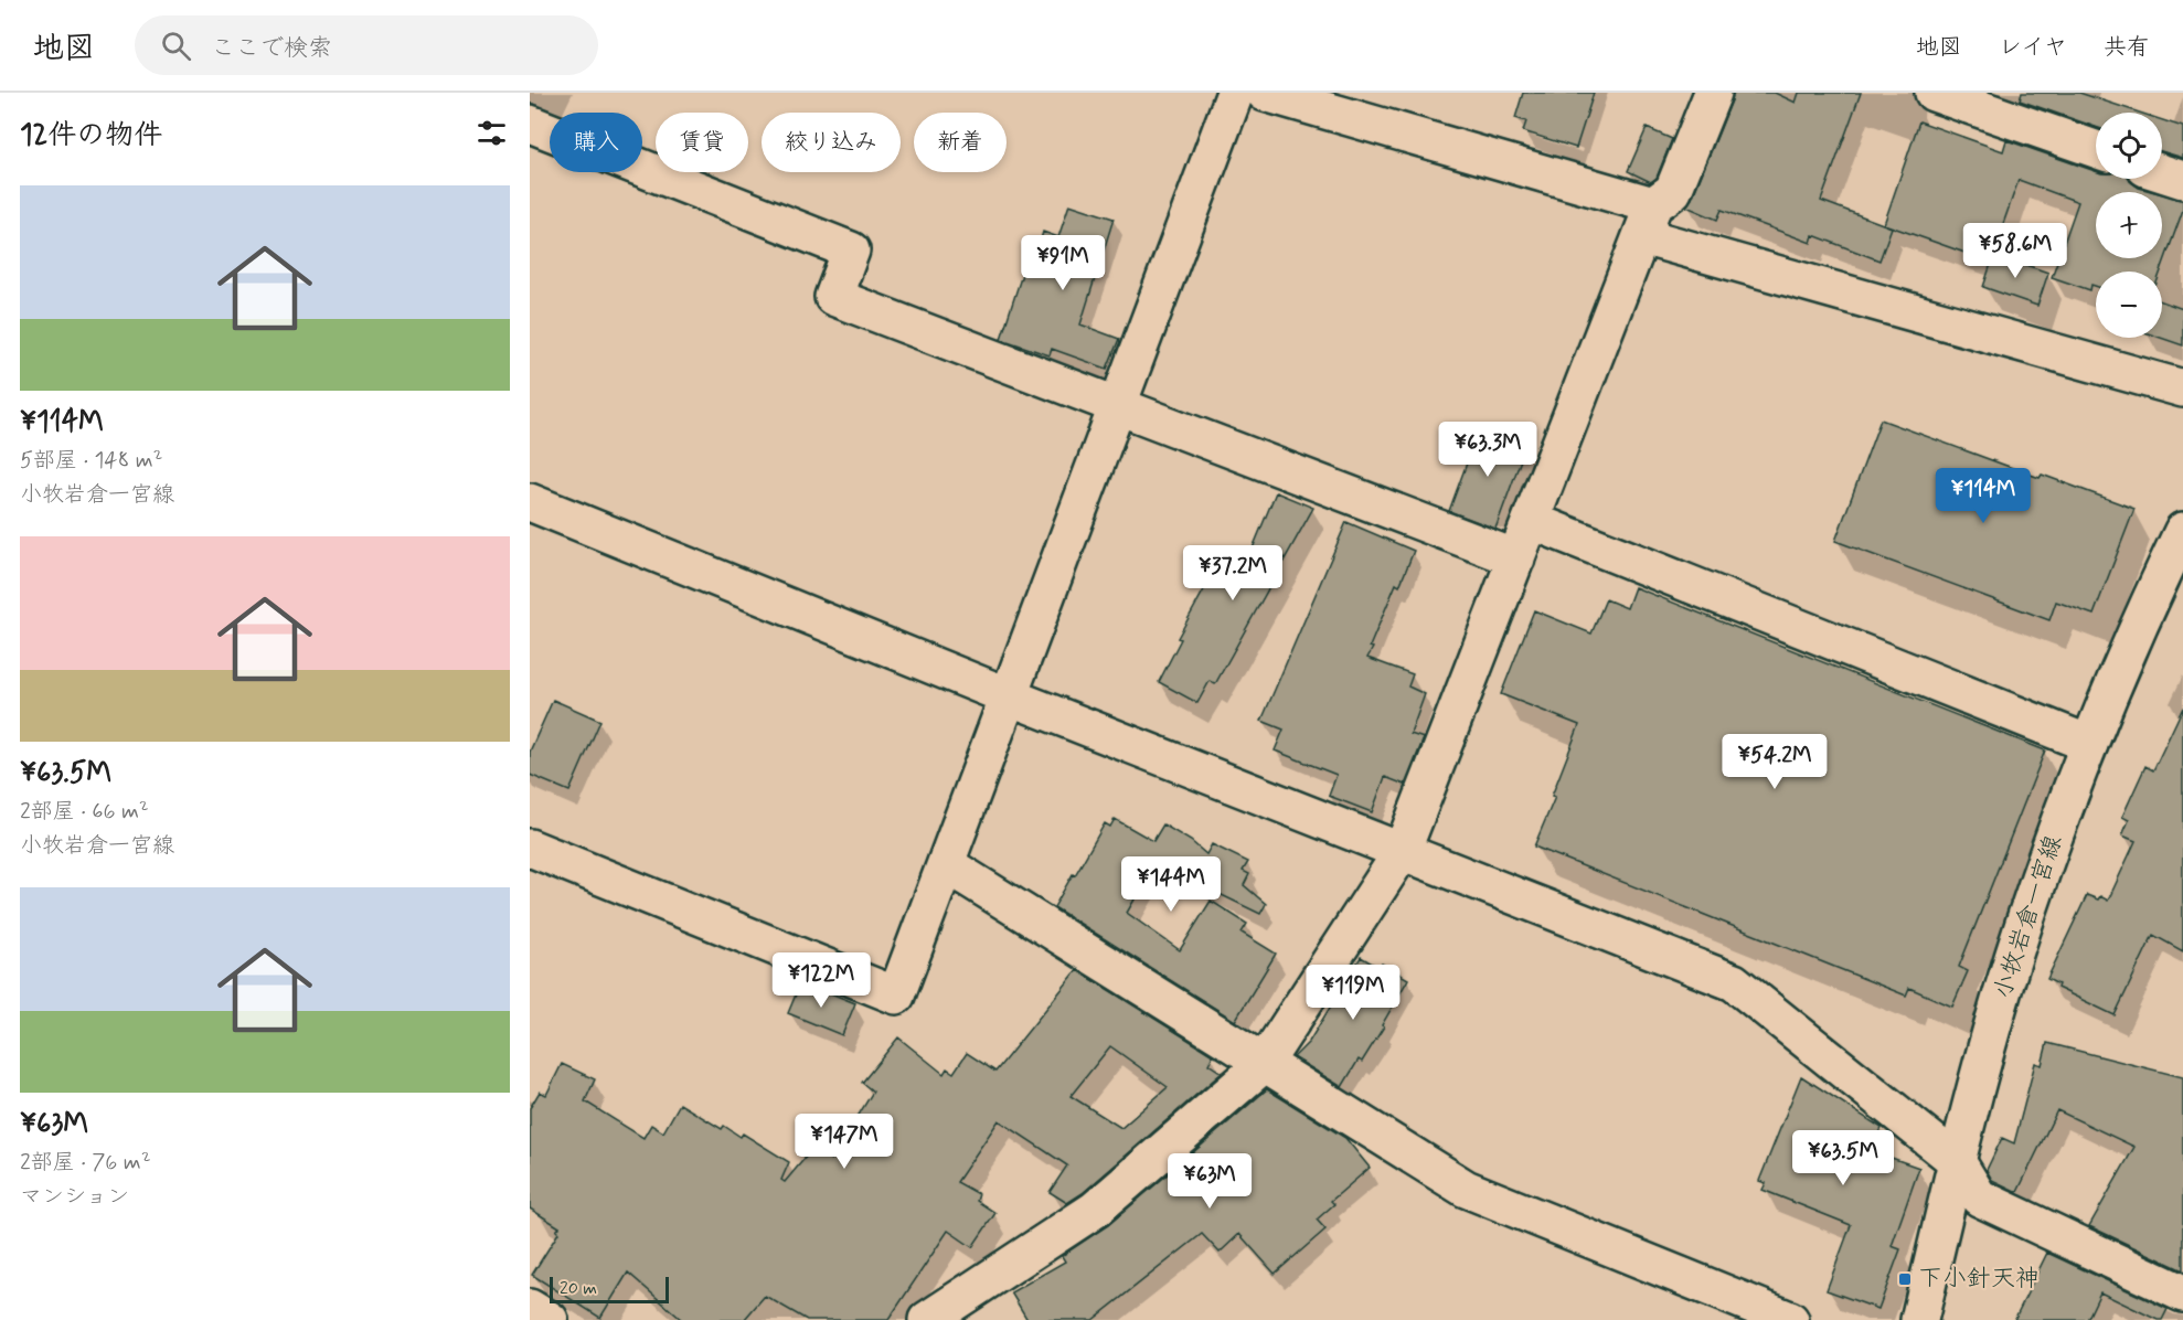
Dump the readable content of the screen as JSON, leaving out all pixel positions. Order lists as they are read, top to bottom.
{
  "streets": {
    "street": ["小牧岩倉一宮線"]
  },
  "places": {
    "transit": ["下小針天神"]
  },
  "scale_bar": "20 m",
  "page": {
    "header": "地図",
    "search": "ここで検索",
    "nav": ["地図", "レイヤ", "共有"],
    "heading": "12件の物件",
    "map_buttons": ["+", "−"],
    "chip": [
      "購入",
      "賃貸",
      "絞り込み",
      "新着"
    ],
    "list": [
      {
        "name": "¥114M",
        "note": "5部屋 · 148 m² · 小牧岩倉一宮線"
      },
      {
        "name": "¥63.5M",
        "note": "2部屋 · 66 m² · 小牧岩倉一宮線"
      },
      {
        "name": "¥63M",
        "note": "2部屋 · 76 m² · マンション"
      }
    ],
    "price": [
      "¥58.6M",
      "¥91M",
      "¥63.3M",
      "¥114M",
      "¥37.2M",
      "¥54.2M",
      "¥144M",
      "¥122M",
      "¥119M",
      "¥147M",
      "¥63.5M",
      "¥63M"
    ],
    "scale": "20 m"
  }
}
